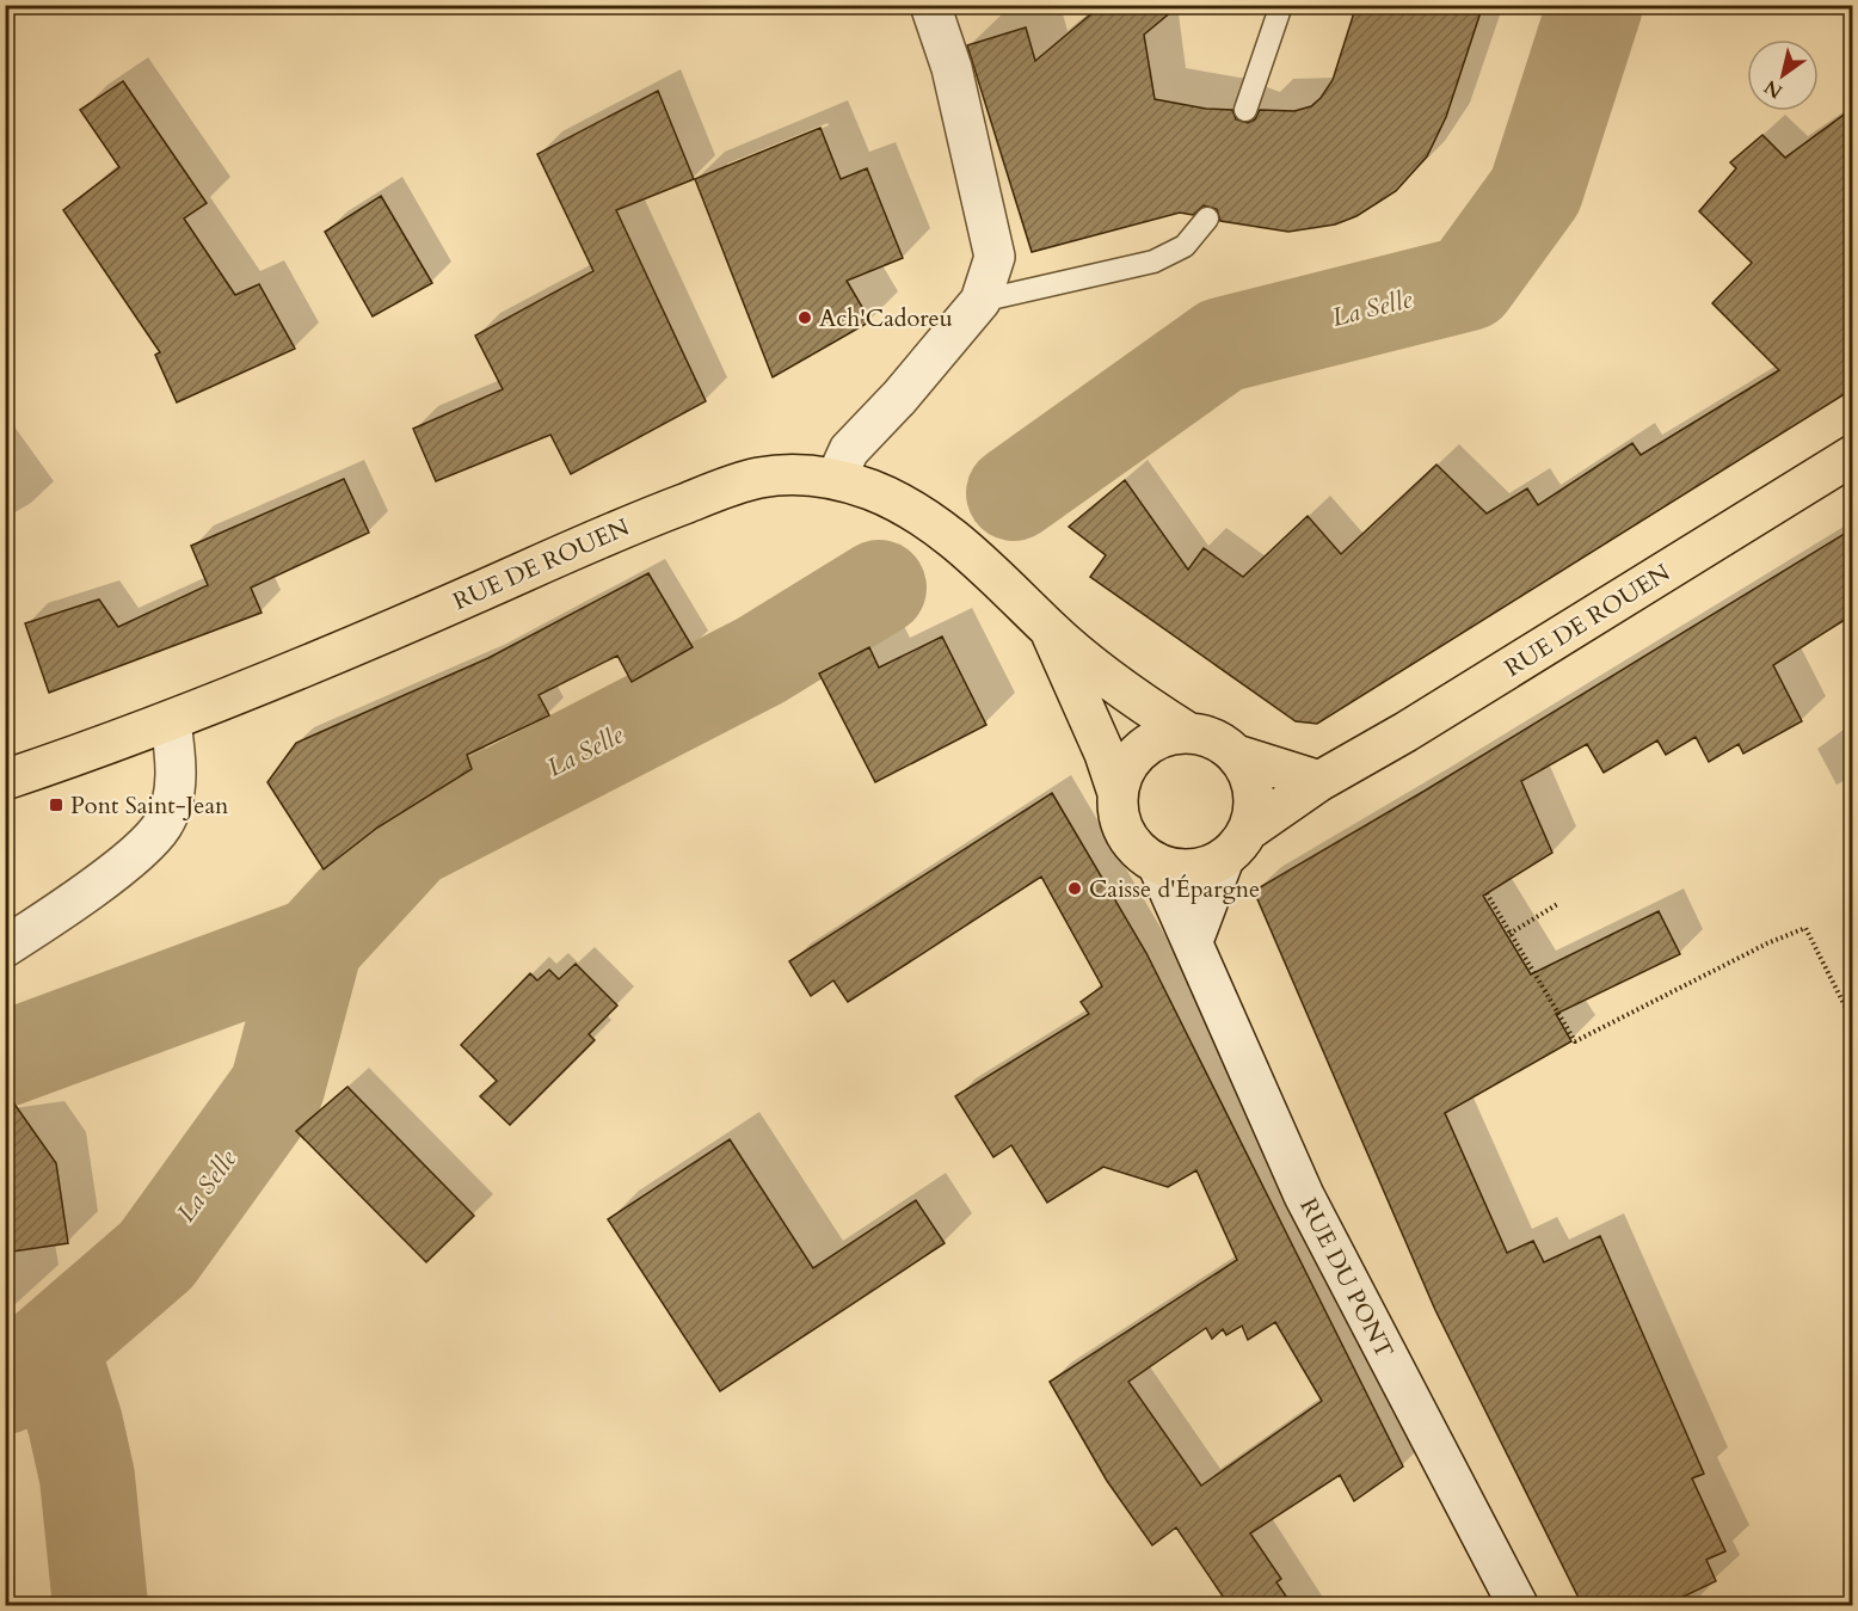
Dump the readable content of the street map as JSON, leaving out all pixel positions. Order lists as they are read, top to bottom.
{
  "streets": {
    "main road": ["RUE DE ROUEN"],
    "street": ["RUE DU PONT"]
  },
  "crossings": [
    ["RUE DE ROUEN", "RUE DU PONT"]
  ],
  "water": ["La Selle"],
  "places": {
    "other": ["Ach'Cadoreu", "Caisse d'Épargne"],
    "transit": ["Pont Saint-Jean"]
  },
  "north": "bottom left"
}
